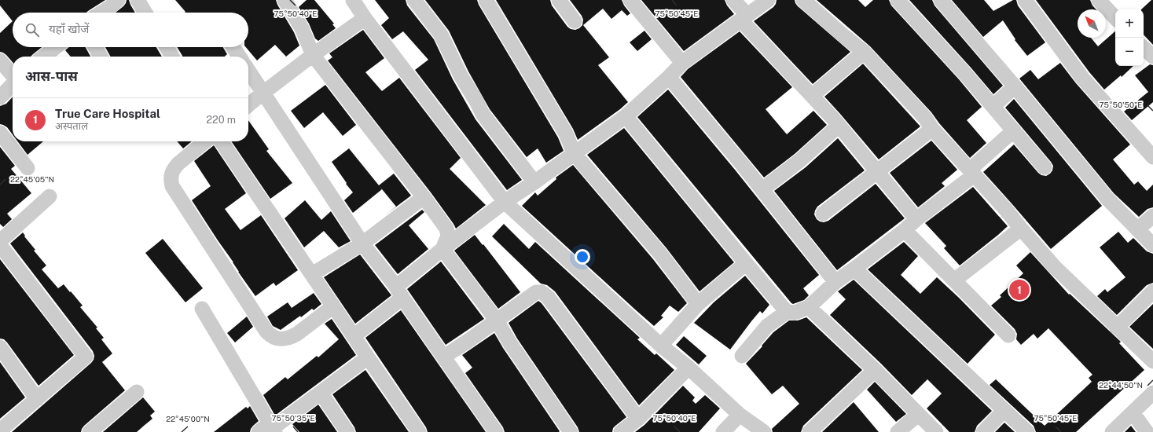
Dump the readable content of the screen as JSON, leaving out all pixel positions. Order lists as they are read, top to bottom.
{
  "north": "top left",
  "page": {
    "map_buttons": ["+", "−"],
    "search": "यहाँ खोजें",
    "heading": "आस-पास",
    "list": [
      {
        "mark": "1",
        "name": "True Care Hospital",
        "note": "अस्पताल",
        "value": "220 m"
      }
    ],
    "pins": "1"
  },
  "coordinates": [
    "75°50'40\"E",
    "75°50'45\"E",
    "75°50'50\"E",
    "22°45'05\"N",
    "22°44'50\"N",
    "75°50'35\"E",
    "22°45'00\"N"
  ]
}
